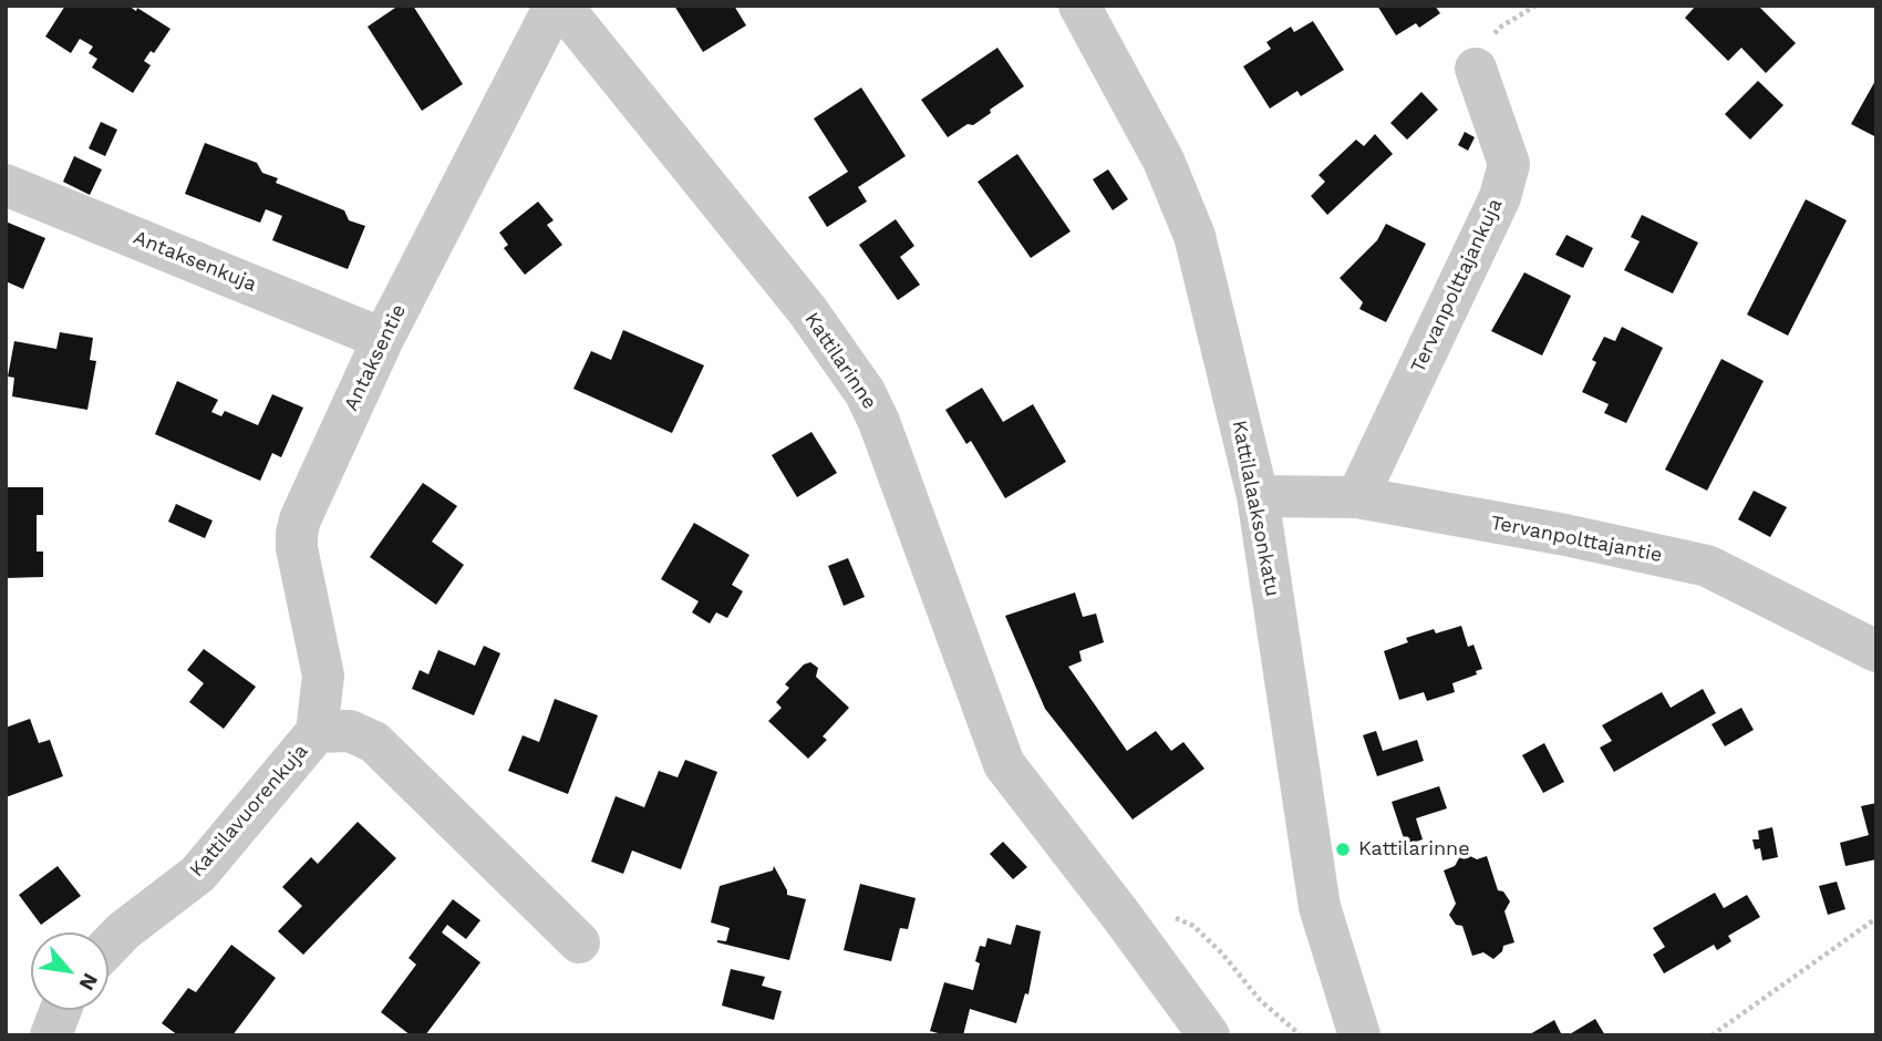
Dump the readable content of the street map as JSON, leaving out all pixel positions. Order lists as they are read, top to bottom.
{
  "streets": {
    "street": [
      "Antaksenkuja",
      "Tervanpolttajankuja",
      "Antaksentie",
      "Kattilarinne",
      "Kattilalaaksonkatu",
      "Tervanpolttajantie",
      "Kattilavuorenkuja"
    ]
  },
  "crossings": [
    ["Antaksenkuja", "Antaksentie"],
    ["Tervanpolttajankuja", "Tervanpolttajantie"],
    ["Antaksentie", "Kattilavuorenkuja"],
    ["Kattilalaaksonkatu", "Tervanpolttajantie"]
  ],
  "places": ["Kattilarinne"],
  "north": "bottom right"
}
